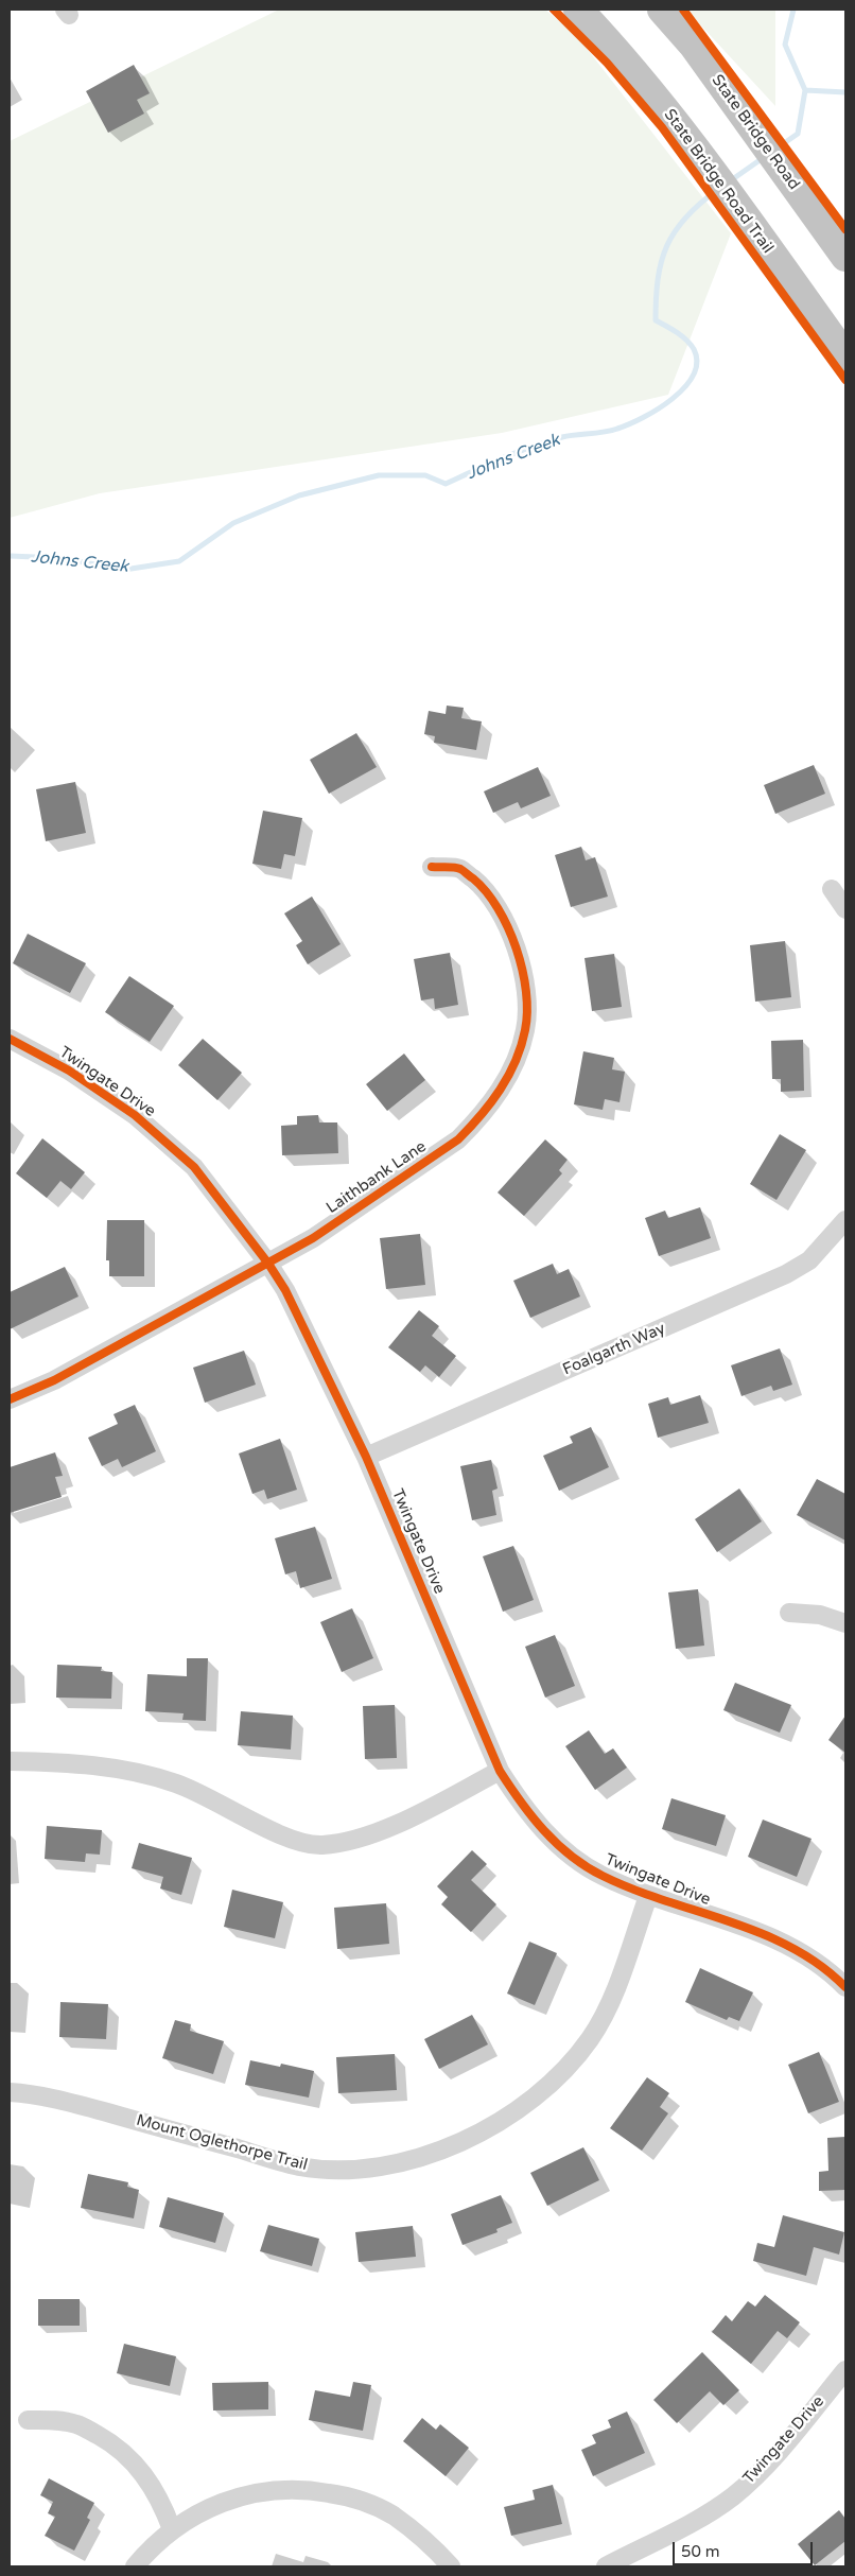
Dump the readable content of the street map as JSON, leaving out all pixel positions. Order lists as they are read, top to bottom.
{
  "streets": {
    "highway": ["State Bridge Road"],
    "street": [
      "Twingate Drive",
      "Laithbank Lane",
      "Foalgarth Way",
      "Mount Oglethorpe Trail"
    ],
    "cycle path": ["State Bridge Road Trail"]
  },
  "crossings": [
    ["Twingate Drive", "Laithbank Lane"],
    ["Twingate Drive", "Foalgarth Way"],
    ["Twingate Drive", "Mount Oglethorpe Trail"]
  ],
  "water": ["Johns Creek"],
  "scale_bar": "50 m"
}
